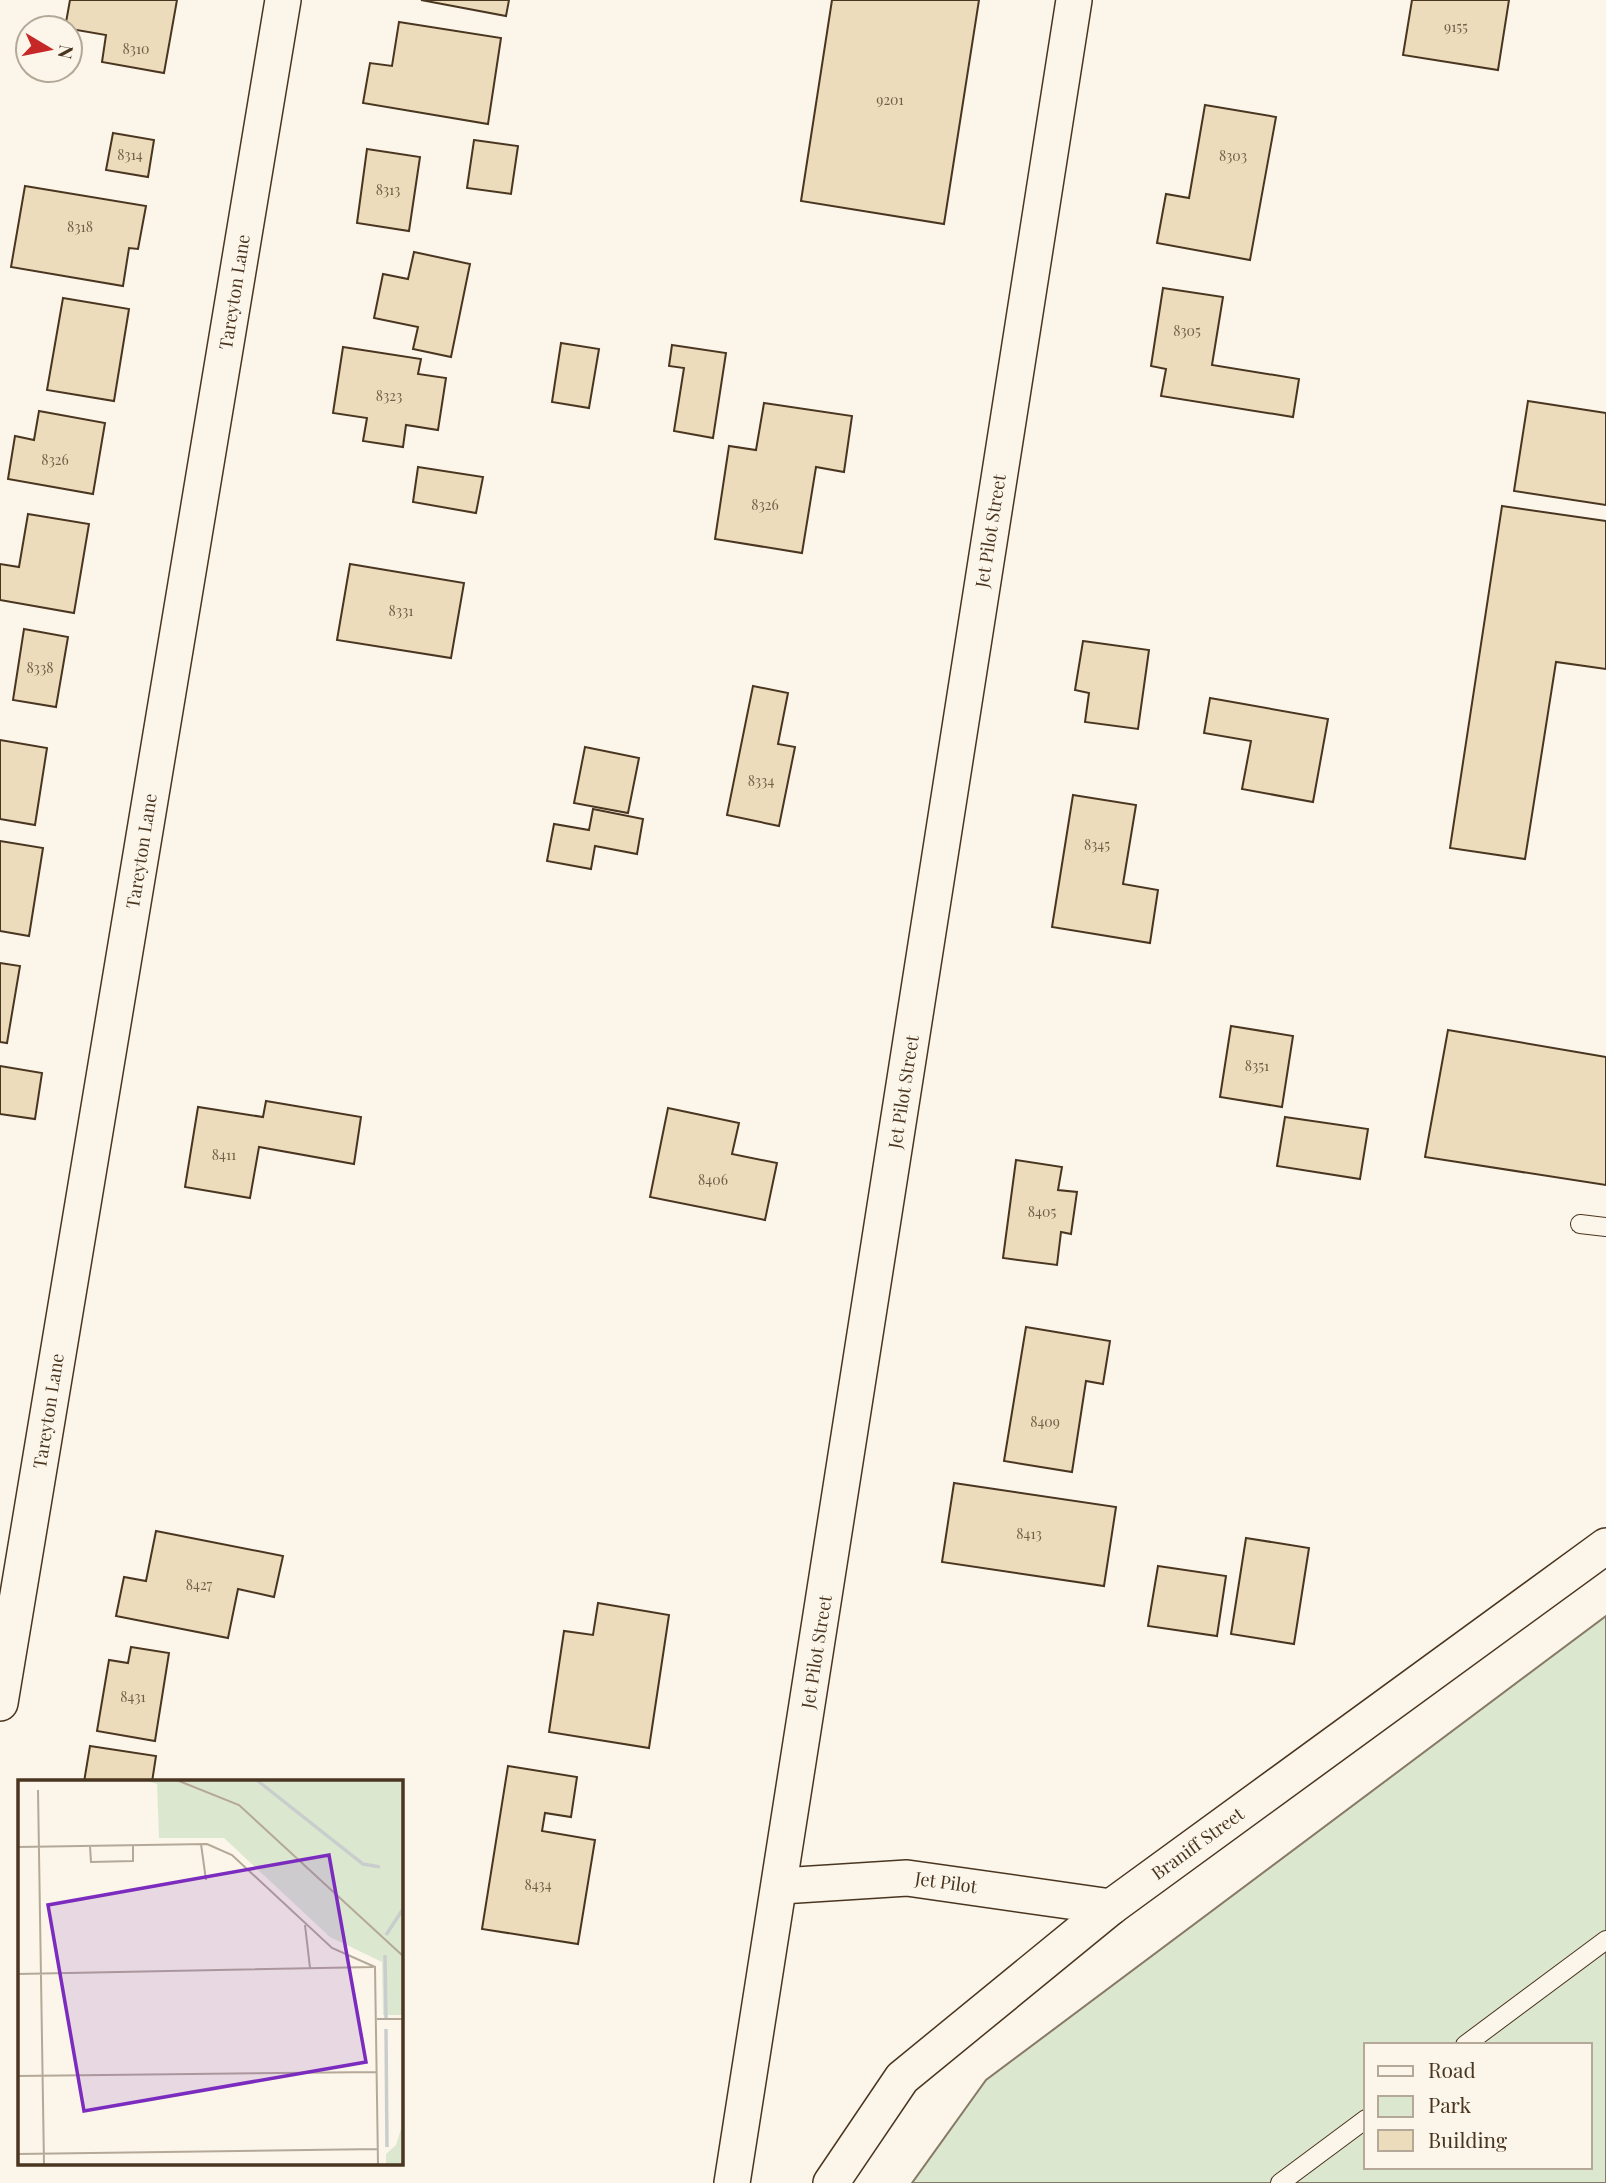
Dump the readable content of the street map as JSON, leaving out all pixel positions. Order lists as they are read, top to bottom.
{
  "streets": {
    "street": [
      "Tareyton Lane",
      "Jet Pilot Street",
      "Braniff Street",
      "Jet Pilot"
    ]
  },
  "crossings": [
    ["Jet Pilot Street", "Jet Pilot"],
    ["Braniff Street", "Jet Pilot"]
  ],
  "house_numbers": [
    "9155",
    "8310",
    "9201",
    "8314",
    "8303",
    "8313",
    "8318",
    "8305",
    "8323",
    "8326",
    "8326",
    "8331",
    "8338",
    "8334",
    "8345",
    "8351",
    "8411",
    "8406",
    "8405",
    "8409",
    "8413",
    "8427",
    "8431",
    "8434"
  ],
  "legend": ["Road", "Park", "Building"],
  "north": "right"
}
